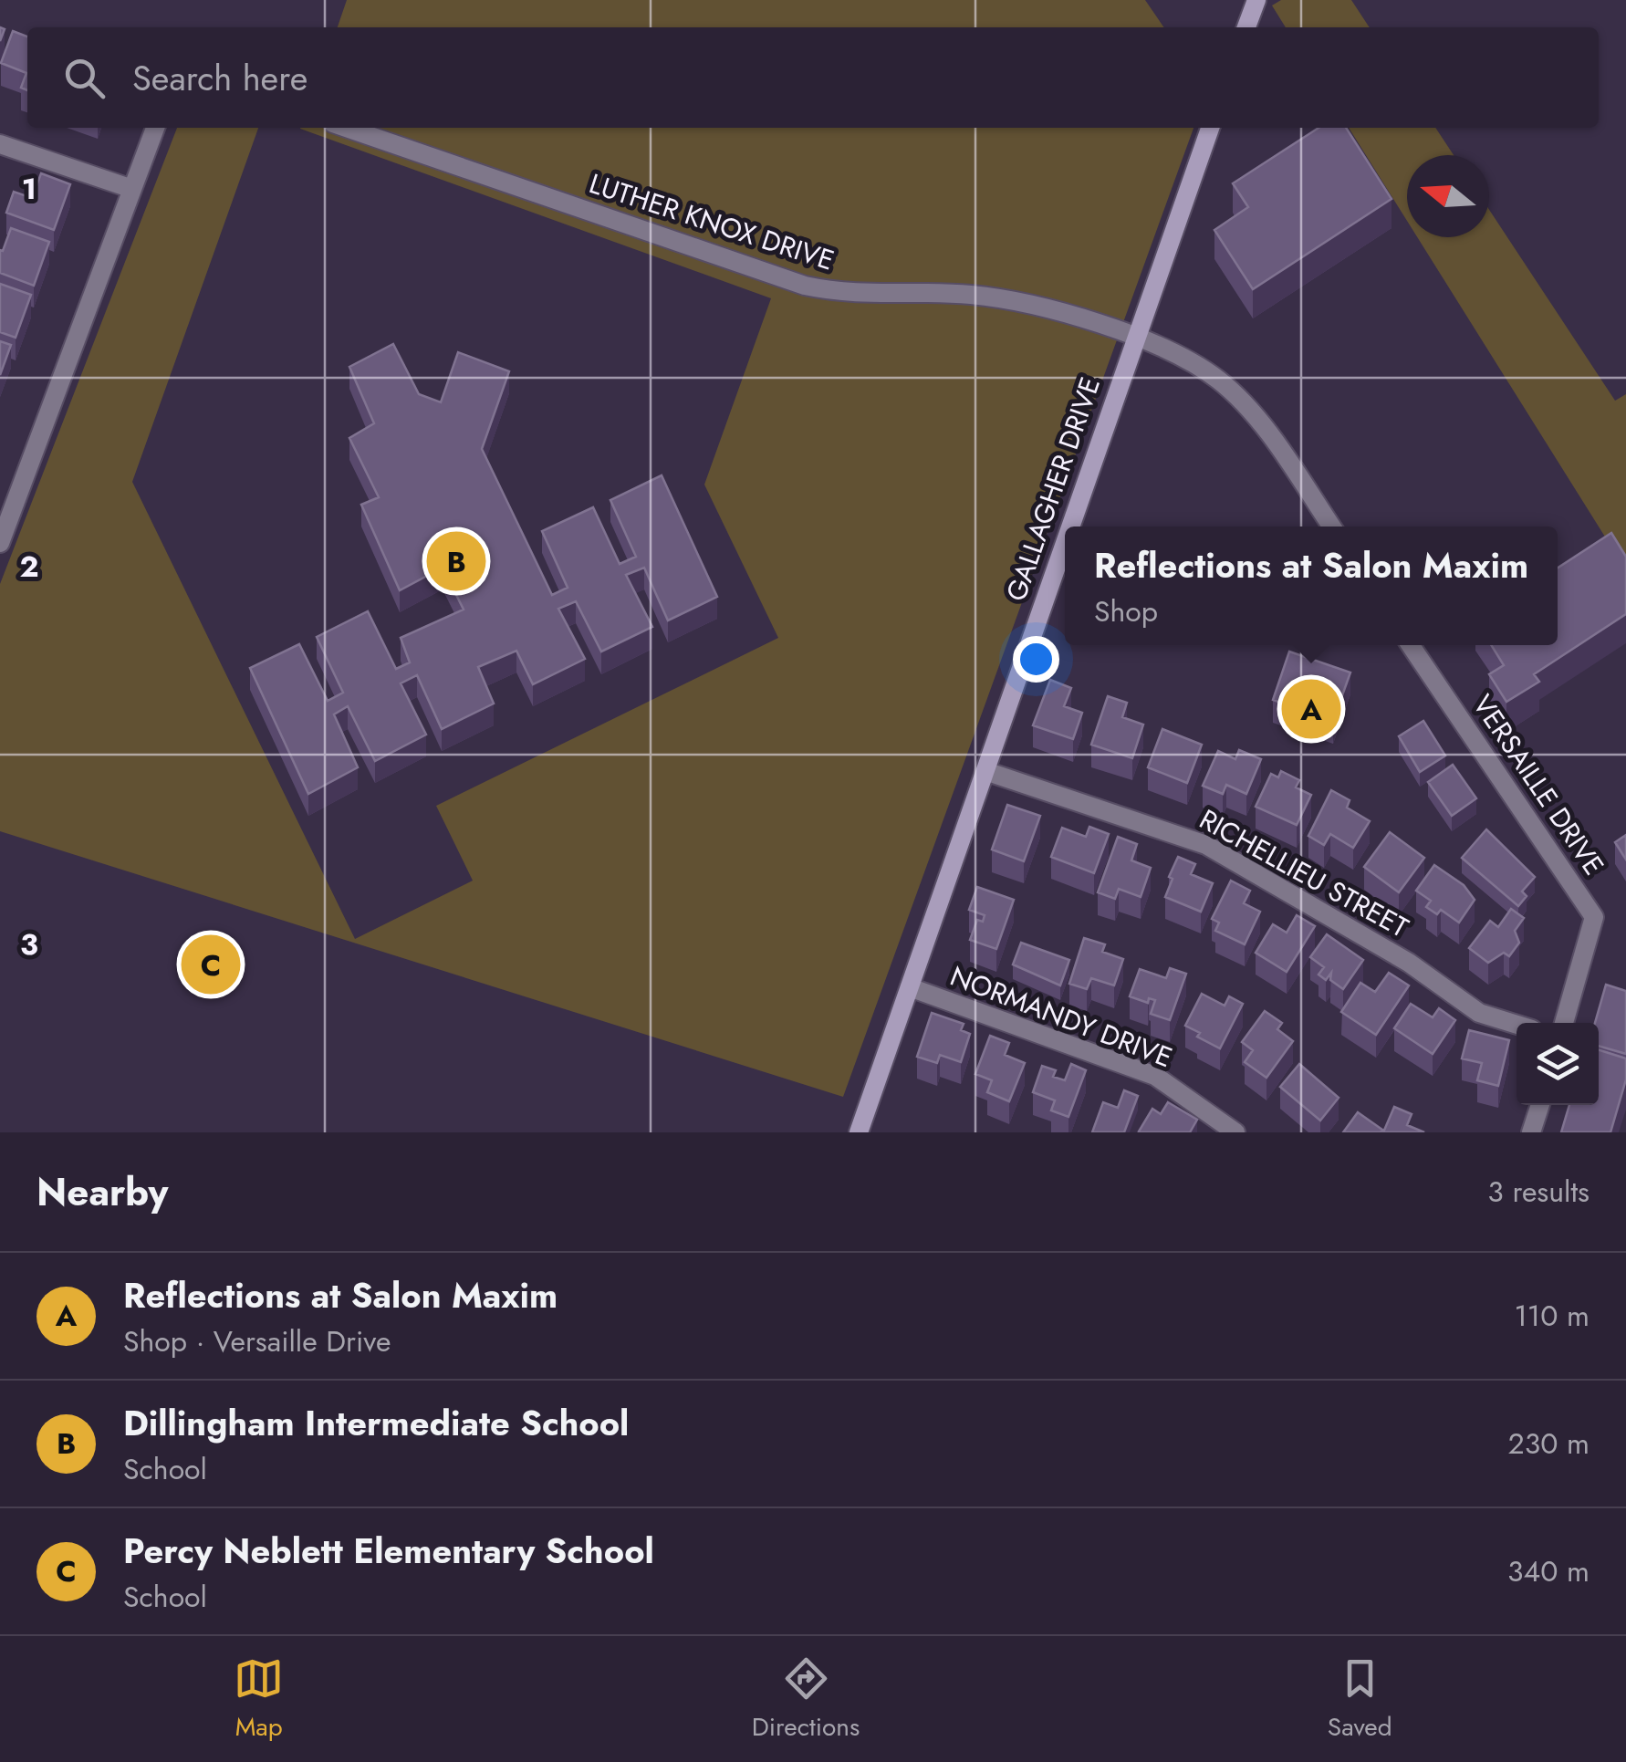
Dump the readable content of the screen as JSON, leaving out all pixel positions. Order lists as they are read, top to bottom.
{
  "streets": {
    "street": [
      "LUTHER KNOX DRIVE",
      "GALLAGHER DRIVE",
      "VERSAILLE DRIVE",
      "RICHELLIEU STREET",
      "NORMANDY DRIVE"
    ]
  },
  "crossings": [
    ["LUTHER KNOX DRIVE", "GALLAGHER DRIVE"],
    ["GALLAGHER DRIVE", "RICHELLIEU STREET"],
    ["GALLAGHER DRIVE", "NORMANDY DRIVE"]
  ],
  "north": "left",
  "page": {
    "search": "Search here",
    "popup": ["Reflections at Salon Maxim", "Shop"],
    "pins": ["B", "A", "C"],
    "heading": ["Nearby", "3 results"],
    "list": [
      {
        "mark": "A",
        "name": "Reflections at Salon Maxim",
        "note": "Shop · Versaille Drive",
        "value": "110 m"
      },
      {
        "mark": "B",
        "name": "Dillingham Intermediate School",
        "note": "School",
        "value": "230 m"
      },
      {
        "mark": "C",
        "name": "Percy Neblett Elementary School",
        "note": "School",
        "value": "340 m"
      }
    ],
    "nav": ["Map", "Directions", "Saved"]
  },
  "grid": {
    "rows": ["1", "2", "3"]
  }
}
